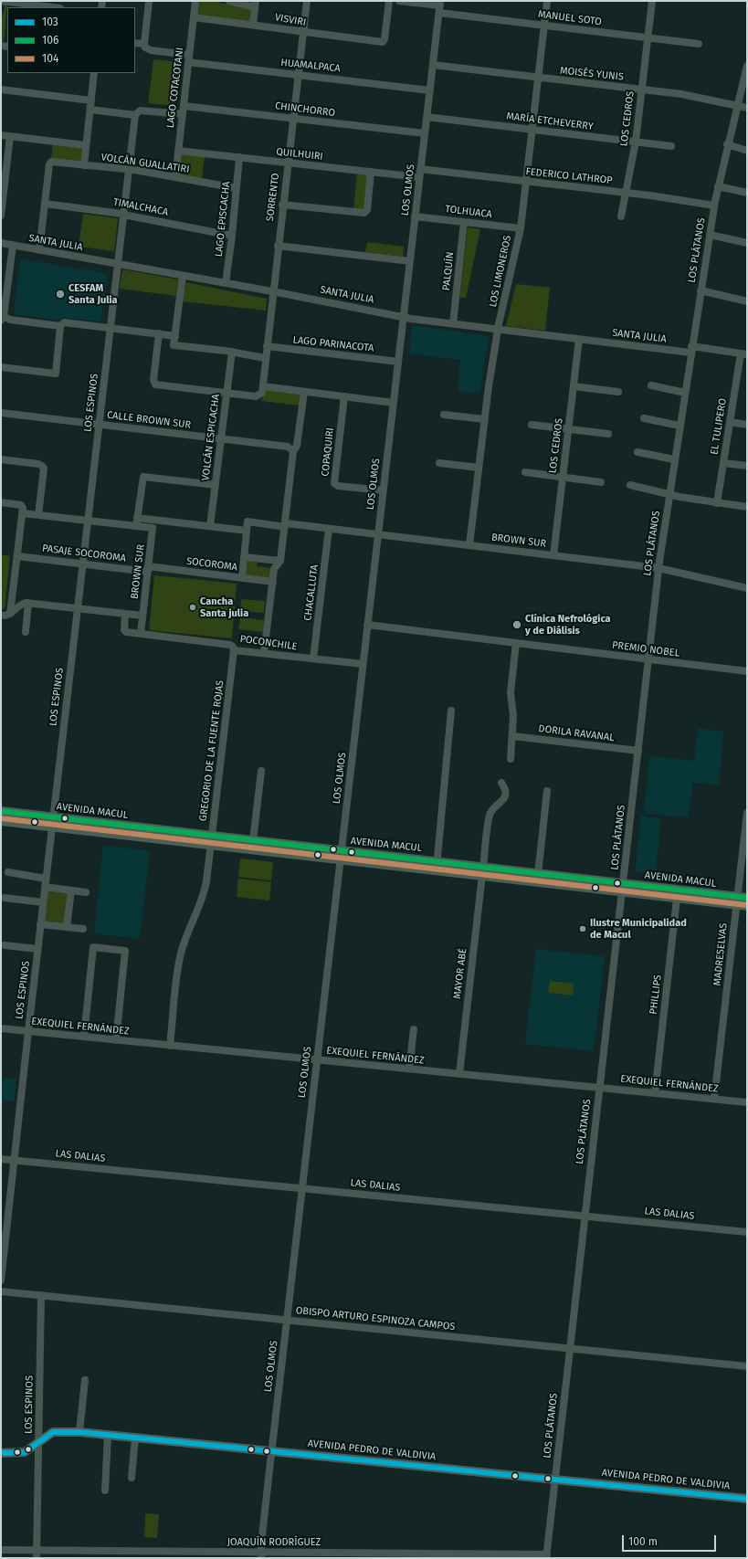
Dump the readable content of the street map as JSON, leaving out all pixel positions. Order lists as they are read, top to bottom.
{
  "streets": {
    "main road": ["AVENIDA MACUL", "AVENIDA PEDRO DE VALDIVIA"],
    "street": [
      "MANUEL SOTO",
      "VISVIRI",
      "HUAMALPACA",
      "MOISÉS YUNIS",
      "LAGO COTACOTANI",
      "CHINCHORRO",
      "LOS CEDROS",
      "MARÍA ETCHEVERRY",
      "QUILHUIRI",
      "VOLCÁN GUALLATIRI",
      "FEDERICO LATHROP",
      "LOS OLMOS",
      "SORRENTO",
      "TIMALCHACA",
      "TOLHUACA",
      "LAGO EPISCACHA",
      "SANTA JULIA",
      "LOS PLÁTANOS",
      "PALQUÍN",
      "LOS LIMONEROS",
      "LAGO PARINACOTA",
      "LOS ESPINOS",
      "CALLE BROWN SUR",
      "EL TULIPERO",
      "VOLCÁN ESPICACHA",
      "COPAQUIRI",
      "BROWN SUR",
      "PASAJE SOCOROMA",
      "SOCOROMA",
      "CHACALLUTA",
      "POCONCHILE",
      "PREMIO NOBEL",
      "DORILA RAVANAL",
      "GREGORIO DE LA FUENTE ROJAS",
      "MADRESELVAS",
      "MAYOR ABÉ",
      "PHILLIPS",
      "EXEQUIEL FERNÁNDEZ",
      "LAS DALIAS",
      "OBISPO ARTURO ESPINOZA CAMPOS",
      "JOAQUÍN RODRÍGUEZ"
    ]
  },
  "crossings": [
    ["MANUEL SOTO", "LOS CEDROS"],
    ["MANUEL SOTO", "LOS OLMOS"],
    ["MANUEL SOTO", "LOS LIMONEROS"],
    ["VISVIRI", "LAGO COTACOTANI"],
    ["VISVIRI", "SORRENTO"],
    ["HUAMALPACA", "LAGO COTACOTANI"],
    ["HUAMALPACA", "LOS OLMOS"],
    ["HUAMALPACA", "SORRENTO"],
    ["MOISÉS YUNIS", "LOS CEDROS"],
    ["MOISÉS YUNIS", "LOS OLMOS"],
    ["MOISÉS YUNIS", "LOS PLÁTANOS"],
    ["MOISÉS YUNIS", "LOS LIMONEROS"],
    ["LAGO COTACOTANI", "CHINCHORRO"],
    ["LAGO COTACOTANI", "QUILHUIRI"],
    ["LAGO COTACOTANI", "VOLCÁN GUALLATIRI"],
    ["CHINCHORRO", "LOS OLMOS"],
    ["CHINCHORRO", "SORRENTO"],
    ["LOS CEDROS", "MARÍA ETCHEVERRY"],
    ["LOS CEDROS", "FEDERICO LATHROP"],
    ["LOS CEDROS", "SANTA JULIA"],
    ["LOS CEDROS", "BROWN SUR"],
    ["MARÍA ETCHEVERRY", "LOS OLMOS"],
    ["MARÍA ETCHEVERRY", "LOS LIMONEROS"],
    ["QUILHUIRI", "LOS OLMOS"],
    ["QUILHUIRI", "SORRENTO"],
    ["QUILHUIRI", "LAGO EPISCACHA"],
    ["VOLCÁN GUALLATIRI", "TIMALCHACA"],
    ["VOLCÁN GUALLATIRI", "LAGO EPISCACHA"],
    ["VOLCÁN GUALLATIRI", "LOS ESPINOS"],
    ["FEDERICO LATHROP", "LOS OLMOS"],
    ["FEDERICO LATHROP", "LOS PLÁTANOS"],
    ["FEDERICO LATHROP", "LOS LIMONEROS"],
    ["LOS OLMOS", "TOLHUACA"],
    ["LOS OLMOS", "SANTA JULIA"],
    ["LOS OLMOS", "LAGO PARINACOTA"],
    ["LOS OLMOS", "COPAQUIRI"],
    ["LOS OLMOS", "BROWN SUR"],
    ["LOS OLMOS", "POCONCHILE"],
    ["LOS OLMOS", "PREMIO NOBEL"],
    ["LOS OLMOS", "AVENIDA MACUL"],
    ["LOS OLMOS", "EXEQUIEL FERNÁNDEZ"],
    ["LOS OLMOS", "LAS DALIAS"],
    ["LOS OLMOS", "OBISPO ARTURO ESPINOZA CAMPOS"],
    ["LOS OLMOS", "AVENIDA PEDRO DE VALDIVIA"],
    ["LOS OLMOS", "JOAQUÍN RODRÍGUEZ"],
    ["SORRENTO", "SANTA JULIA"],
    ["SORRENTO", "LAGO PARINACOTA"],
    ["SORRENTO", "VOLCÁN ESPICACHA"],
    ["TIMALCHACA", "LAGO EPISCACHA"],
    ["TIMALCHACA", "LOS ESPINOS"],
    ["TOLHUACA", "PALQUÍN"],
    ["TOLHUACA", "LOS LIMONEROS"],
    ["LAGO EPISCACHA", "SANTA JULIA"],
    ["SANTA JULIA", "LOS PLÁTANOS"],
    ["SANTA JULIA", "PALQUÍN"],
    ["SANTA JULIA", "LOS LIMONEROS"],
    ["SANTA JULIA", "LOS ESPINOS"],
    ["SANTA JULIA", "EL TULIPERO"],
    ["LOS PLÁTANOS", "BROWN SUR"],
    ["LOS PLÁTANOS", "PREMIO NOBEL"],
    ["LOS PLÁTANOS", "DORILA RAVANAL"],
    ["LOS PLÁTANOS", "AVENIDA MACUL"],
    ["LOS PLÁTANOS", "EXEQUIEL FERNÁNDEZ"],
    ["LOS PLÁTANOS", "LAS DALIAS"],
    ["LOS PLÁTANOS", "OBISPO ARTURO ESPINOZA CAMPOS"],
    ["LOS PLÁTANOS", "AVENIDA PEDRO DE VALDIVIA"],
    ["LOS PLÁTANOS", "JOAQUÍN RODRÍGUEZ"],
    ["LOS LIMONEROS", "BROWN SUR"],
    ["LOS ESPINOS", "CALLE BROWN SUR"],
    ["LOS ESPINOS", "BROWN SUR"],
    ["LOS ESPINOS", "PASAJE SOCOROMA"],
    ["LOS ESPINOS", "AVENIDA MACUL"],
    ["LOS ESPINOS", "EXEQUIEL FERNÁNDEZ"],
    ["LOS ESPINOS", "LAS DALIAS"],
    ["LOS ESPINOS", "OBISPO ARTURO ESPINOZA CAMPOS"],
    ["LOS ESPINOS", "AVENIDA PEDRO DE VALDIVIA"],
    ["LOS ESPINOS", "JOAQUÍN RODRÍGUEZ"],
    ["CALLE BROWN SUR", "VOLCÁN ESPICACHA"],
    ["BROWN SUR", "PASAJE SOCOROMA"],
    ["BROWN SUR", "SOCOROMA"],
    ["BROWN SUR", "CHACALLUTA"],
    ["BROWN SUR", "POCONCHILE"],
    ["PASAJE SOCOROMA", "SOCOROMA"],
    ["CHACALLUTA", "POCONCHILE"],
    ["POCONCHILE", "GREGORIO DE LA FUENTE ROJAS"],
    ["GREGORIO DE LA FUENTE ROJAS", "AVENIDA MACUL"],
    ["GREGORIO DE LA FUENTE ROJAS", "EXEQUIEL FERNÁNDEZ"],
    ["AVENIDA MACUL", "MADRESELVAS"],
    ["AVENIDA MACUL", "MAYOR ABÉ"],
    ["AVENIDA MACUL", "PHILLIPS"],
    ["MADRESELVAS", "EXEQUIEL FERNÁNDEZ"],
    ["MAYOR ABÉ", "EXEQUIEL FERNÁNDEZ"],
    ["PHILLIPS", "EXEQUIEL FERNÁNDEZ"]
  ],
  "places": [
    "CESFAM Santa Julia",
    "Cancha Santa julia",
    "Clínica Nefrológica y de Diálisis",
    "Ilustre Municipalidad de Macul"
  ],
  "lines": ["transit line 106", "transit line 104", "transit line 103"],
  "legend": ["103", "106", "104"],
  "scale_bar": "100 m"
}
